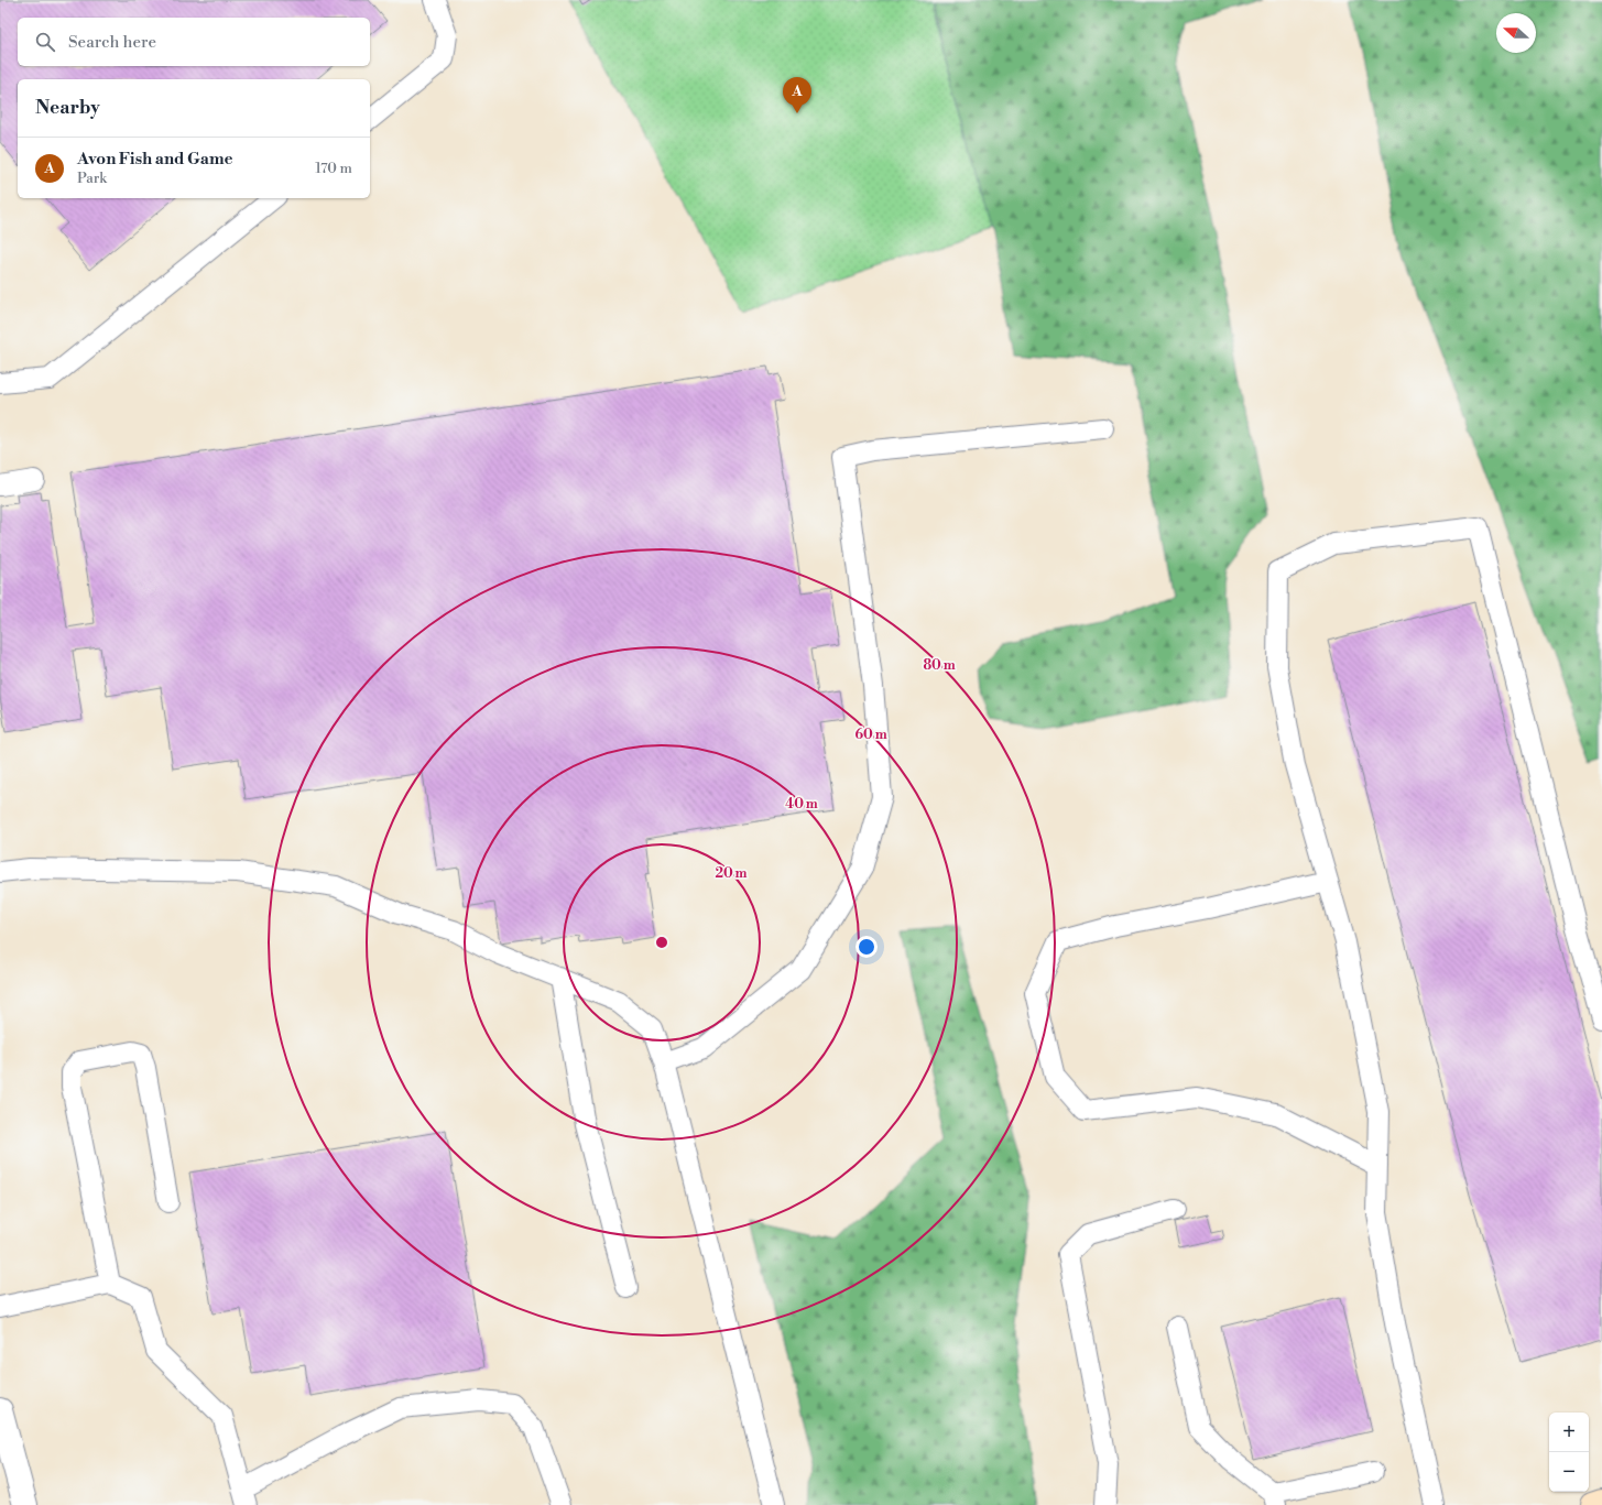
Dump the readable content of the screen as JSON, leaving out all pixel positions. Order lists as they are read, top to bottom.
{
  "north": "left",
  "page": {
    "search": "Search here",
    "pins": "A",
    "heading": "Nearby",
    "list": [
      {
        "mark": "A",
        "name": "Avon Fish and Game",
        "note": "Park",
        "value": "170 m"
      }
    ],
    "map_buttons": ["+", "−"]
  },
  "rings": [
    "80 m",
    "60 m",
    "40 m",
    "20 m"
  ]
}
